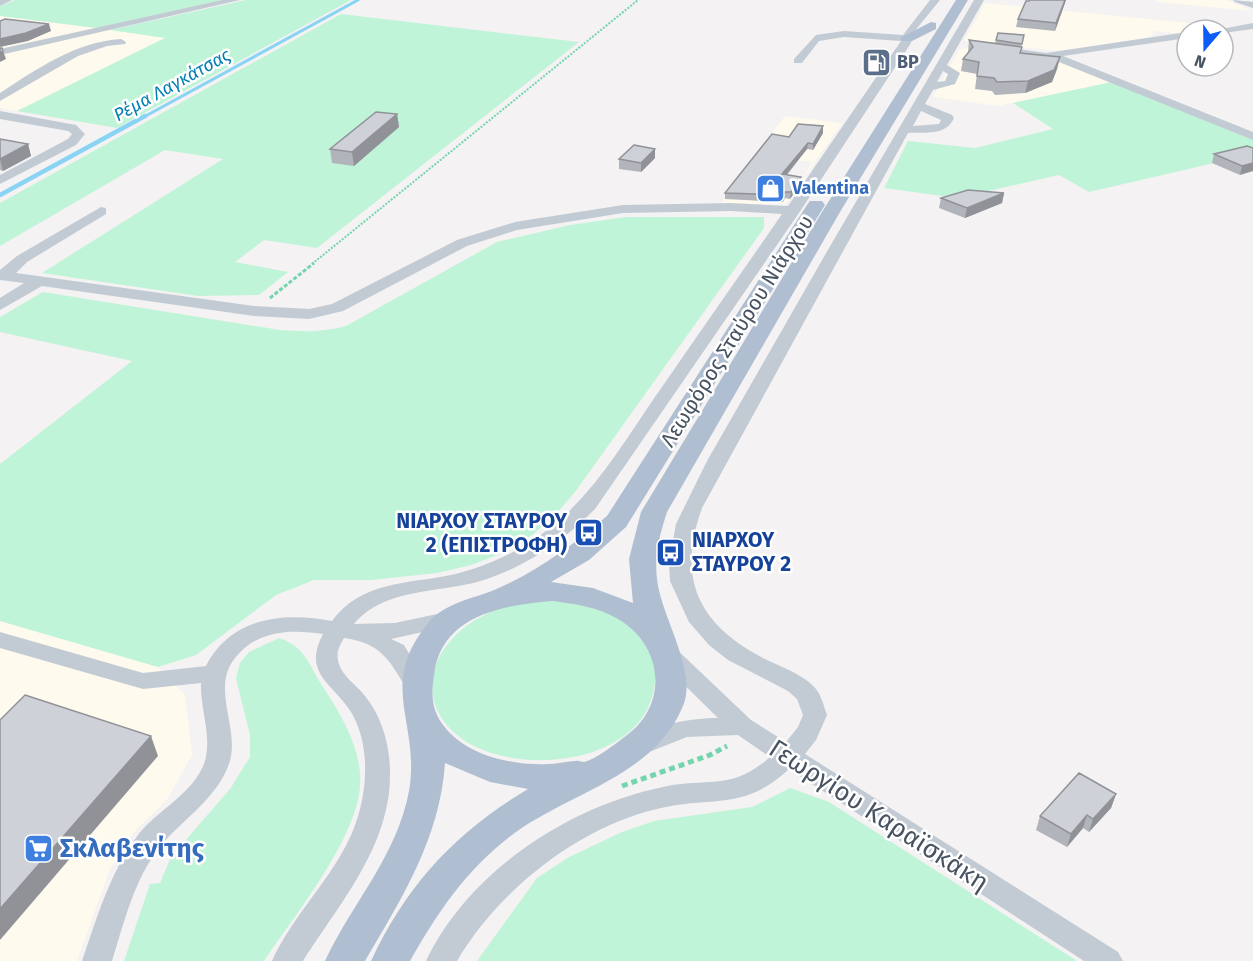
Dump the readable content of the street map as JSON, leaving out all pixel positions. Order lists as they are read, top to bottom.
{
  "streets": {
    "main road": ["Λεωφόρος Σταύρου Νιάρχου"],
    "street": ["Γεωργίου Καραϊσκάκη"]
  },
  "crossings": [
    ["Λεωφόρος Σταύρου Νιάρχου", "Γεωργίου Καραϊσκάκη"]
  ],
  "water": ["Ρέμα Λαγκάτσας"],
  "places": {
    "fuel station": ["BP"],
    "shop": ["Valentina"],
    "bus stop": ["ΝΙΑΡΧΟΥ ΣΤΑΥΡΟΥ 2 (ΕΠΙΣΤΡΟΦΗ)", "ΝΙΑΡΧΟΥ ΣΤΑΥΡΟΥ 2"],
    "supermarket": ["Σκλαβενίτης"]
  },
  "north": "bottom"
}
